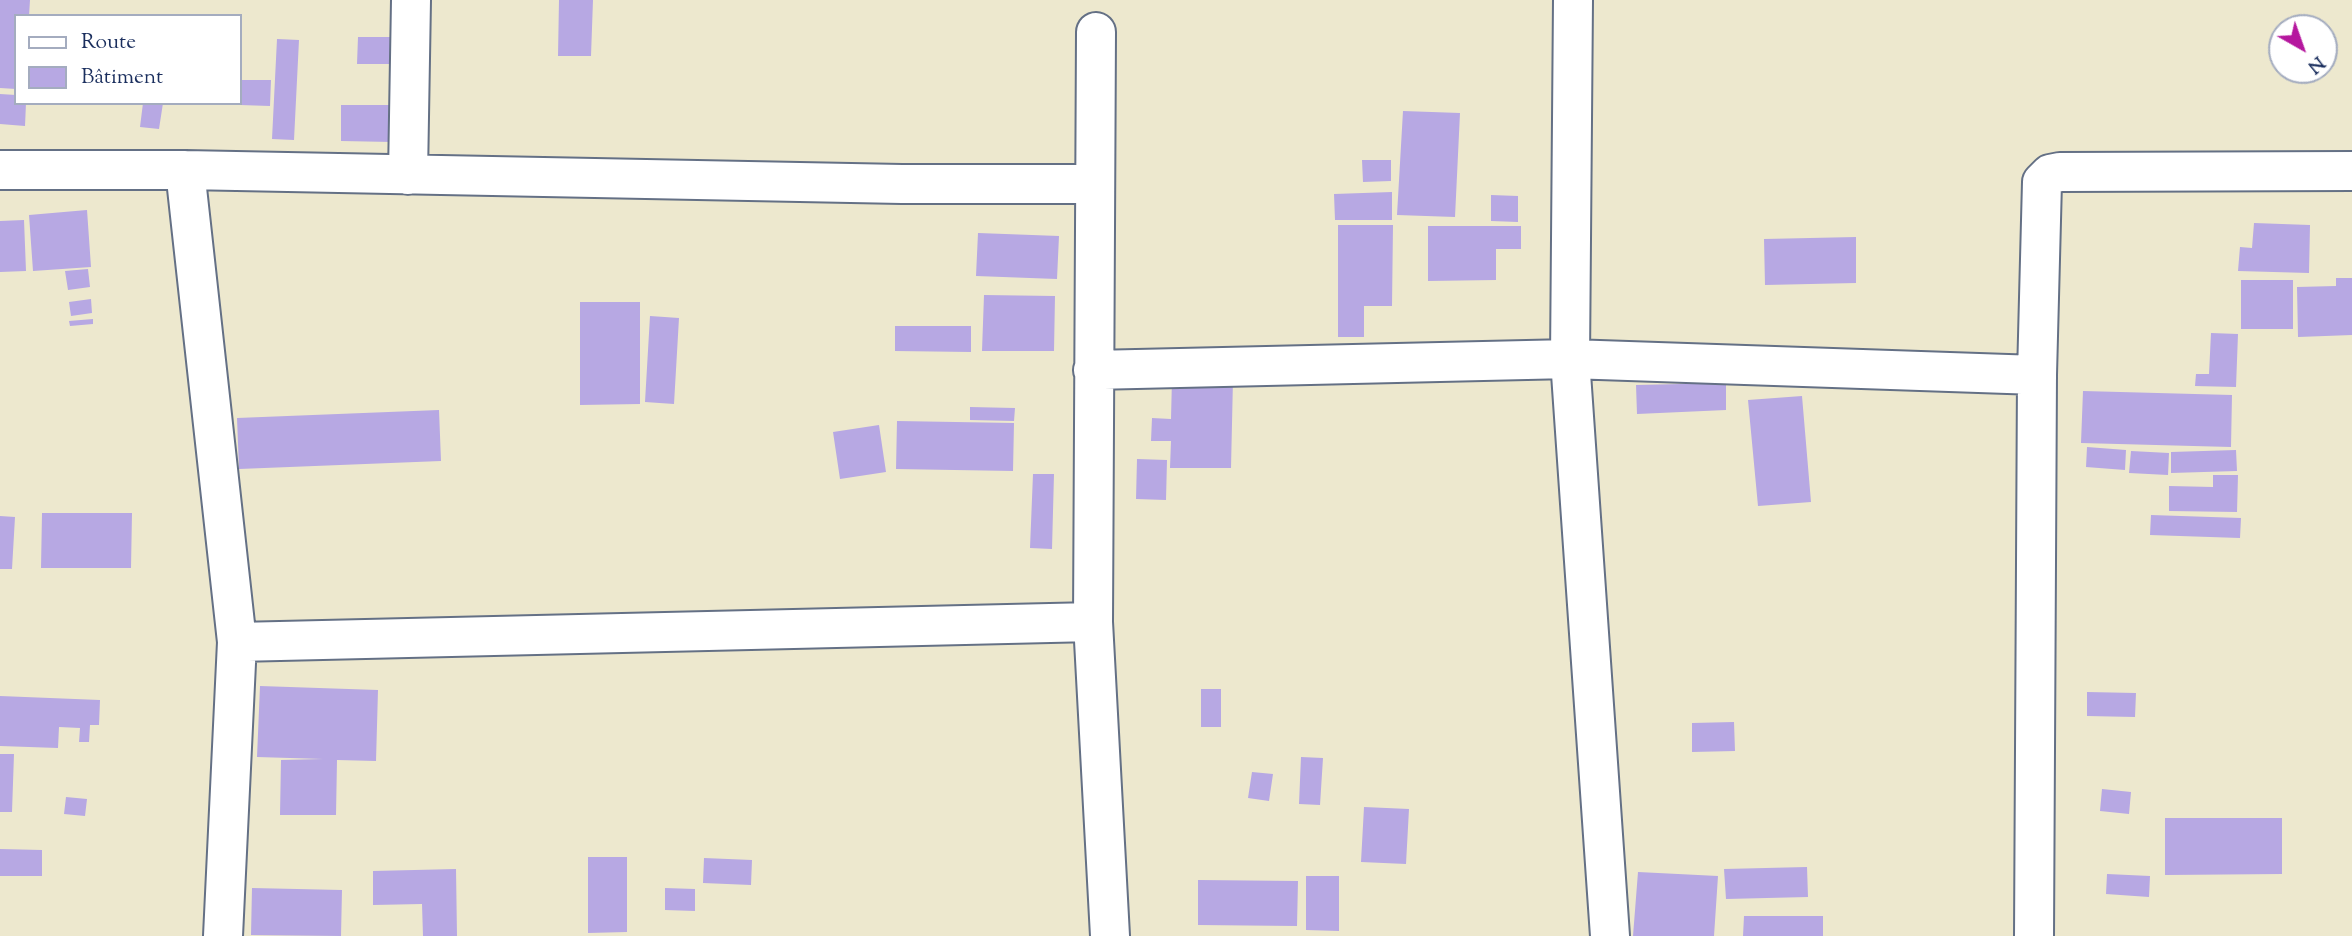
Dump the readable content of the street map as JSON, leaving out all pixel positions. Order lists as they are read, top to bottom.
{
  "legend": ["Route", "Bâtiment"],
  "north": "bottom right"
}
